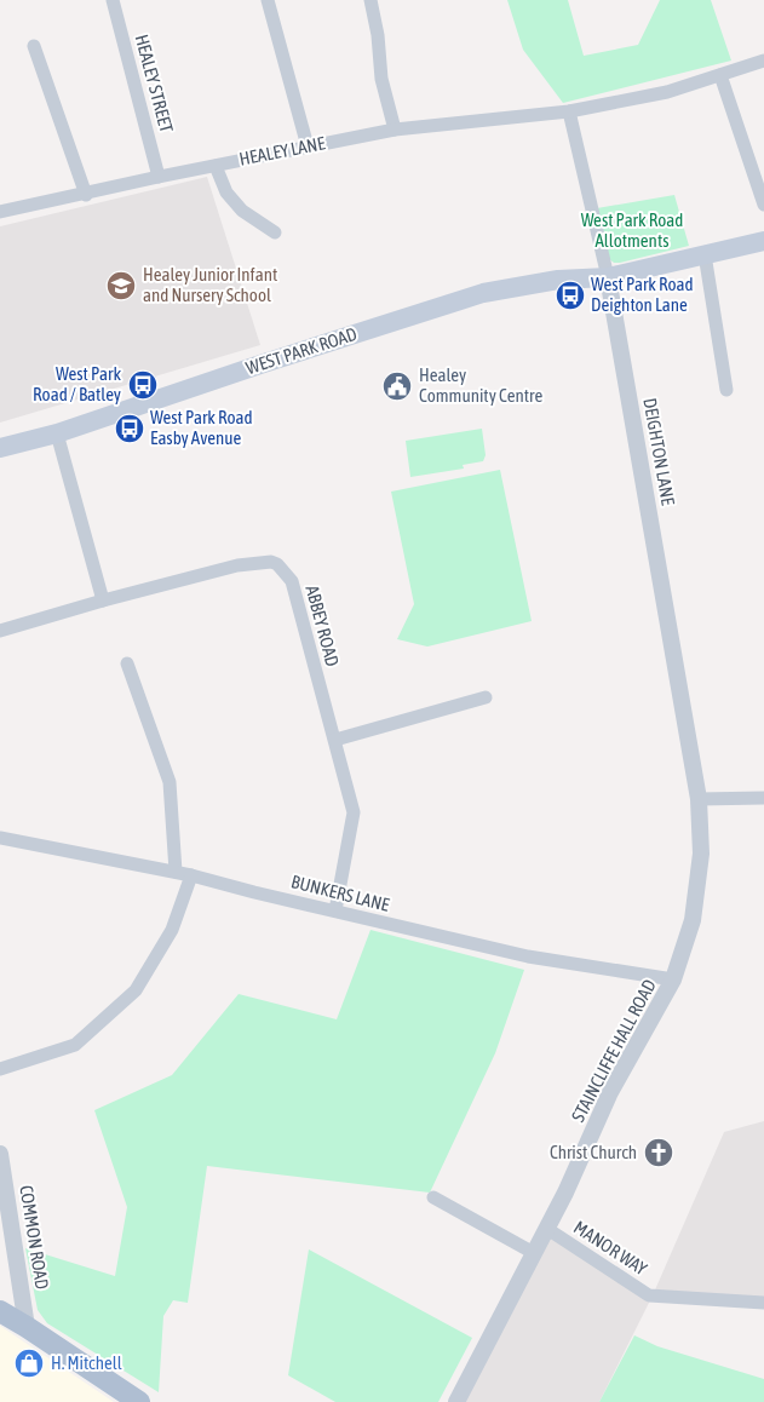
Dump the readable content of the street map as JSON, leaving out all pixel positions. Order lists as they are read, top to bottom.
{
  "streets": {
    "main road": ["WEST PARK ROAD"],
    "street": [
      "HEALEY STREET",
      "HEALEY LANE",
      "DEIGHTON LANE",
      "ABBEY ROAD",
      "BUNKERS LANE",
      "STAINCLIFFE HALL ROAD",
      "COMMON ROAD",
      "MANOR WAY"
    ]
  },
  "crossings": [
    ["HEALEY STREET", "HEALEY LANE"],
    ["HEALEY LANE", "DEIGHTON LANE"],
    ["WEST PARK ROAD", "DEIGHTON LANE"],
    ["DEIGHTON LANE", "STAINCLIFFE HALL ROAD"],
    ["ABBEY ROAD", "BUNKERS LANE"],
    ["BUNKERS LANE", "STAINCLIFFE HALL ROAD"],
    ["STAINCLIFFE HALL ROAD", "MANOR WAY"]
  ],
  "parks": ["West Park Road Allotments"],
  "places": {
    "school or university": ["Healey Junior Infant and Nursery School"],
    "bus stop": ["West Park Road Deighton Lane", "West Park Road / Batley", "West Park Road Easby Avenue"],
    "public building": ["Healey Community Centre"],
    "church": ["Christ Church"],
    "shop": ["H. Mitchell"]
  }
}
